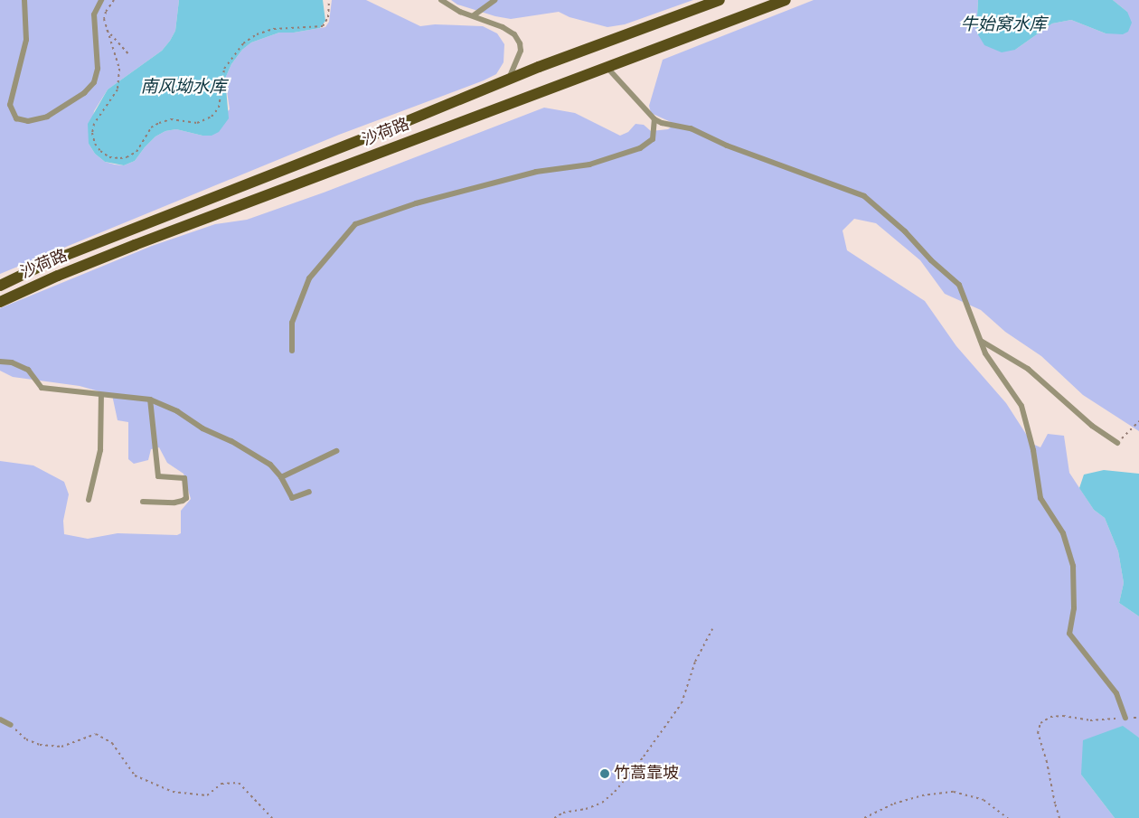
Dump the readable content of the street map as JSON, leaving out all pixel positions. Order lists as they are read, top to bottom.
{
  "streets": {
    "main road": ["沙荷路"]
  },
  "water": ["牛始窝水库", "南风坳水库"],
  "places": ["竹蒿靠坡"]
}
